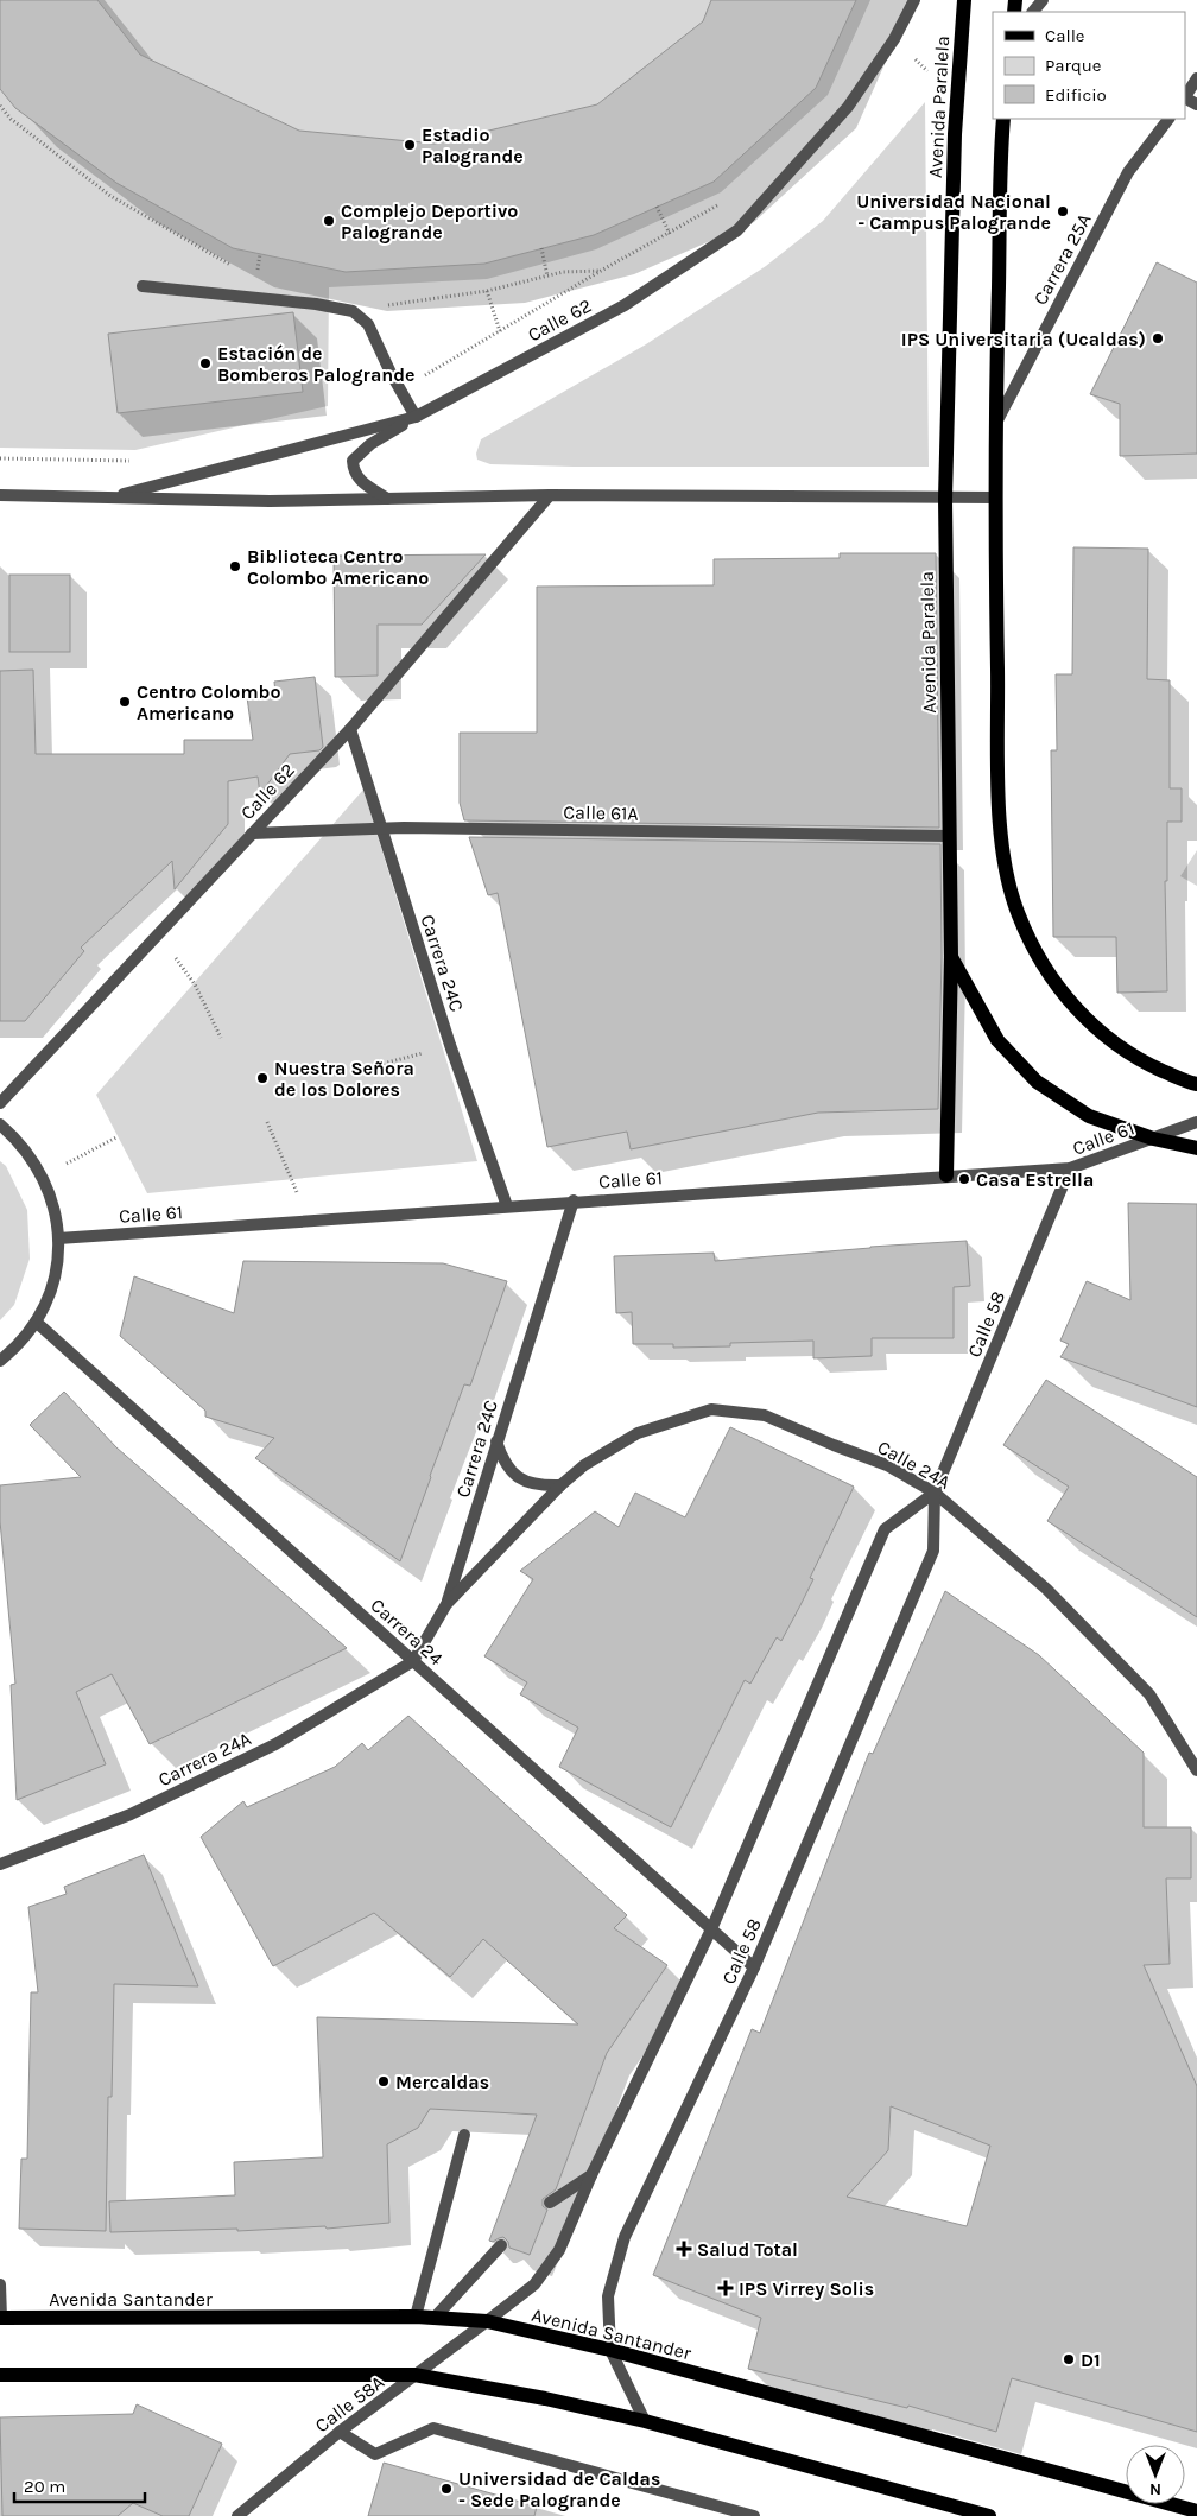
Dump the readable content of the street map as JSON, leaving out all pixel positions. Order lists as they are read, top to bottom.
{
  "streets": {
    "main road": ["Avenida Paralela", "Avenida Santander"],
    "street": [
      "Carrera 25A",
      "Calle 62",
      "Calle 61A",
      "Carrera 24C",
      "Calle 61",
      "Calle 58",
      "Calle 24A",
      "Carrera 24",
      "Carrera 24A",
      "Calle 58A"
    ]
  },
  "crossings": [
    ["Avenida Paralela", "Calle 62"],
    ["Avenida Paralela", "Calle 61A"],
    ["Avenida Paralela", "Calle 61"],
    ["Calle 62", "Calle 61A"],
    ["Calle 62", "Carrera 24C"],
    ["Calle 61A", "Carrera 24C"],
    ["Carrera 24C", "Calle 61"],
    ["Carrera 24C", "Calle 24A"],
    ["Calle 61", "Calle 58"],
    ["Calle 58", "Calle 24A"],
    ["Calle 58", "Carrera 24"],
    ["Calle 58", "Avenida Santander"],
    ["Calle 58", "Calle 58A"],
    ["Calle 24A", "Carrera 24"],
    ["Calle 24A", "Carrera 24A"],
    ["Carrera 24", "Carrera 24A"],
    ["Avenida Santander", "Calle 58A"]
  ],
  "places": {
    "other": [
      "Estadio Palogrande",
      "Universidad Nacional - Campus Palogrande",
      "Complejo Deportivo Palogrande",
      "IPS Universitaria (Ucaldas)",
      "Estación de Bomberos Palogrande",
      "Biblioteca Centro Colombo Americano",
      "Centro Colombo Americano",
      "Nuestra Señora de los Dolores",
      "Casa Estrella",
      "Mercaldas",
      "D1",
      "Universidad de Caldas - Sede Palogrande"
    ],
    "health": ["Salud Total", "IPS Virrey Solis"]
  },
  "legend": ["Calle", "Parque", "Edificio"],
  "scale_bar": "20 m",
  "north": "bottom"
}
